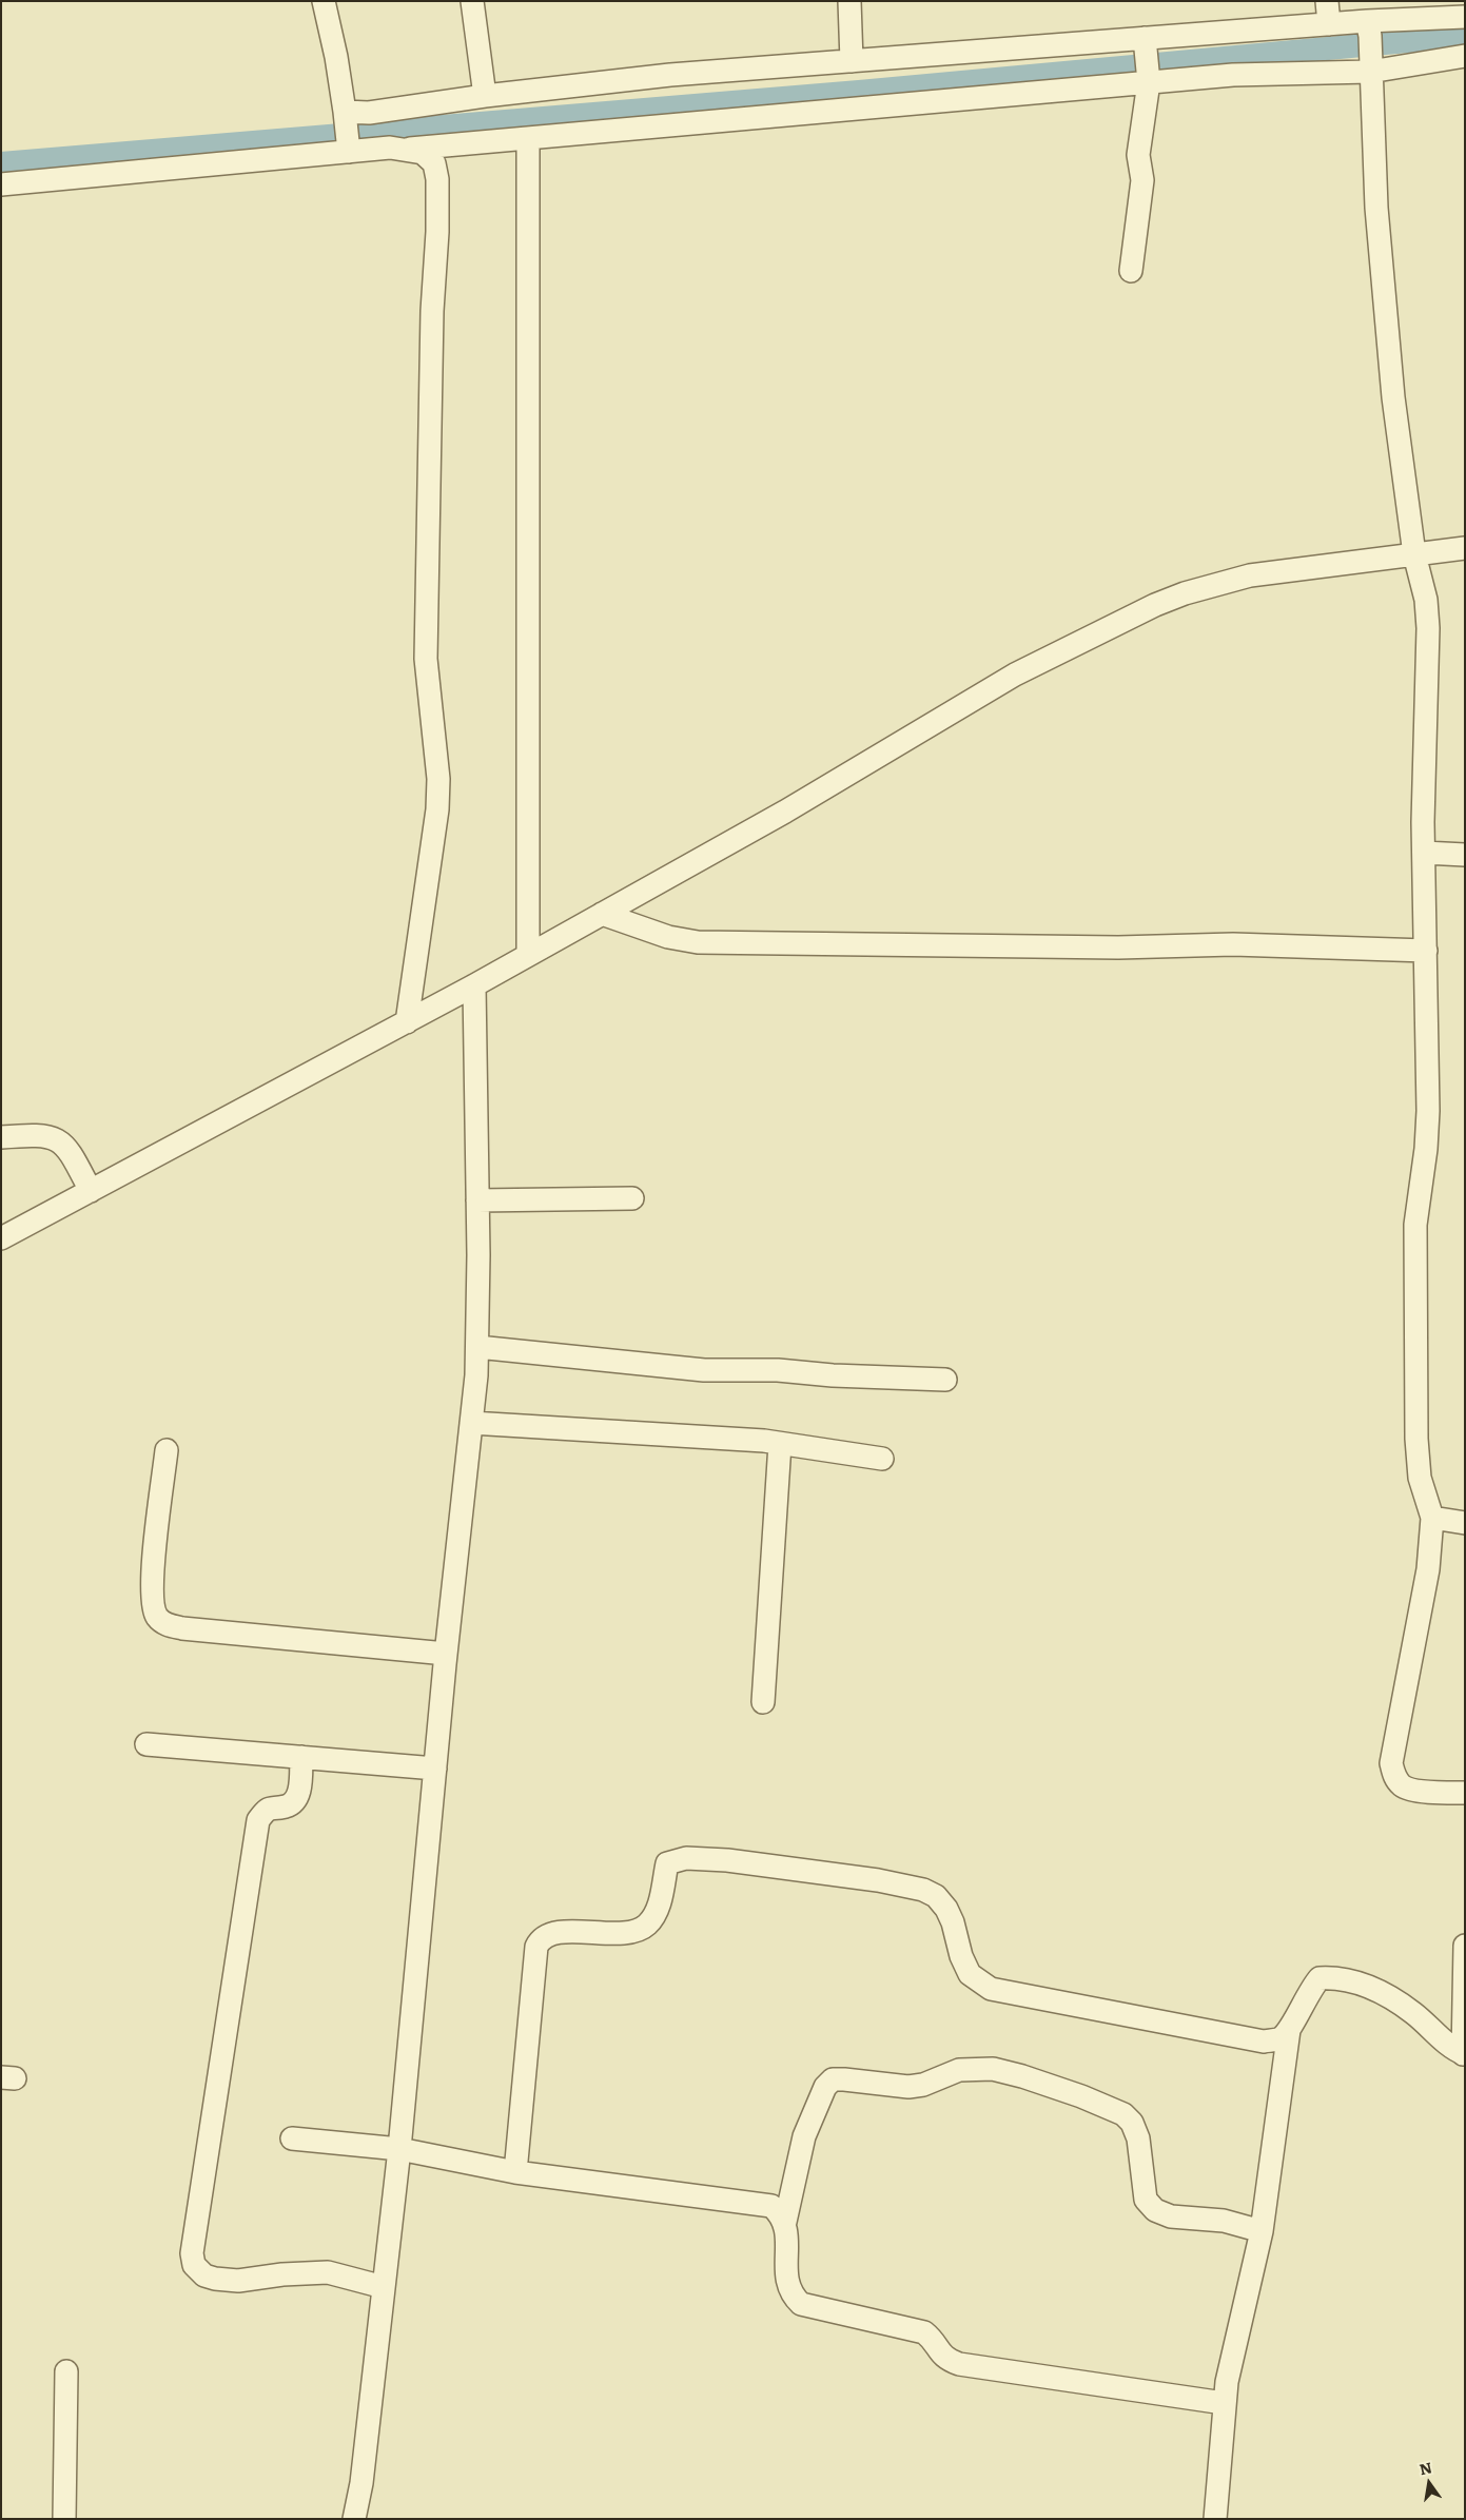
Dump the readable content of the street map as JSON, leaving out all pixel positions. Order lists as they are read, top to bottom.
{
  "north": "top"
}
